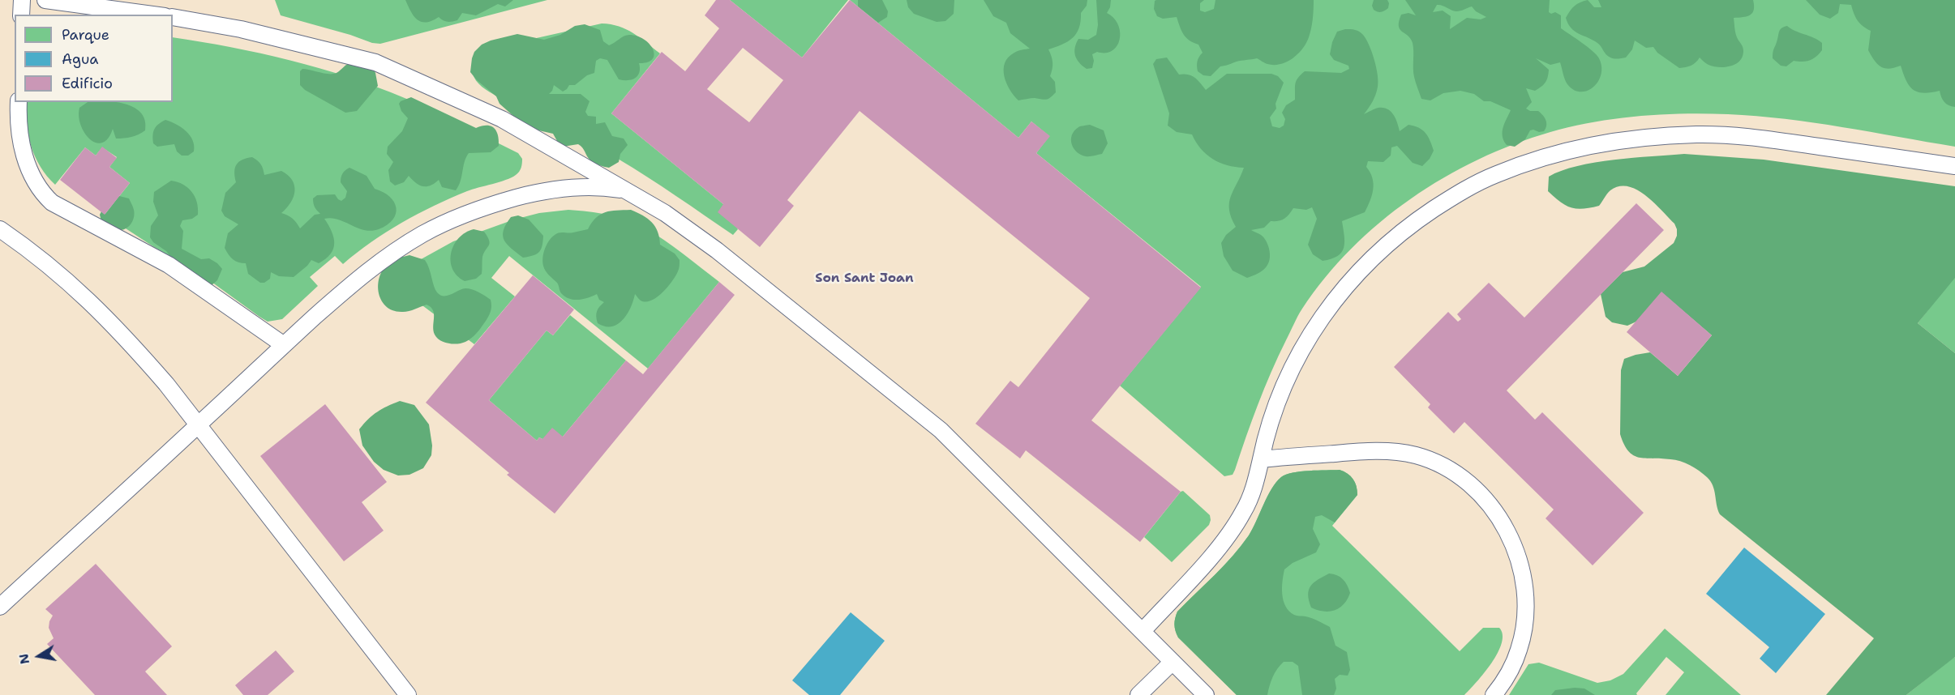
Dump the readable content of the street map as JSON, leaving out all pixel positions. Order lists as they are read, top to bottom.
{
  "districts": ["Son Sant Joan"],
  "legend": ["Parque", "Agua", "Edificio"],
  "north": "left"
}
